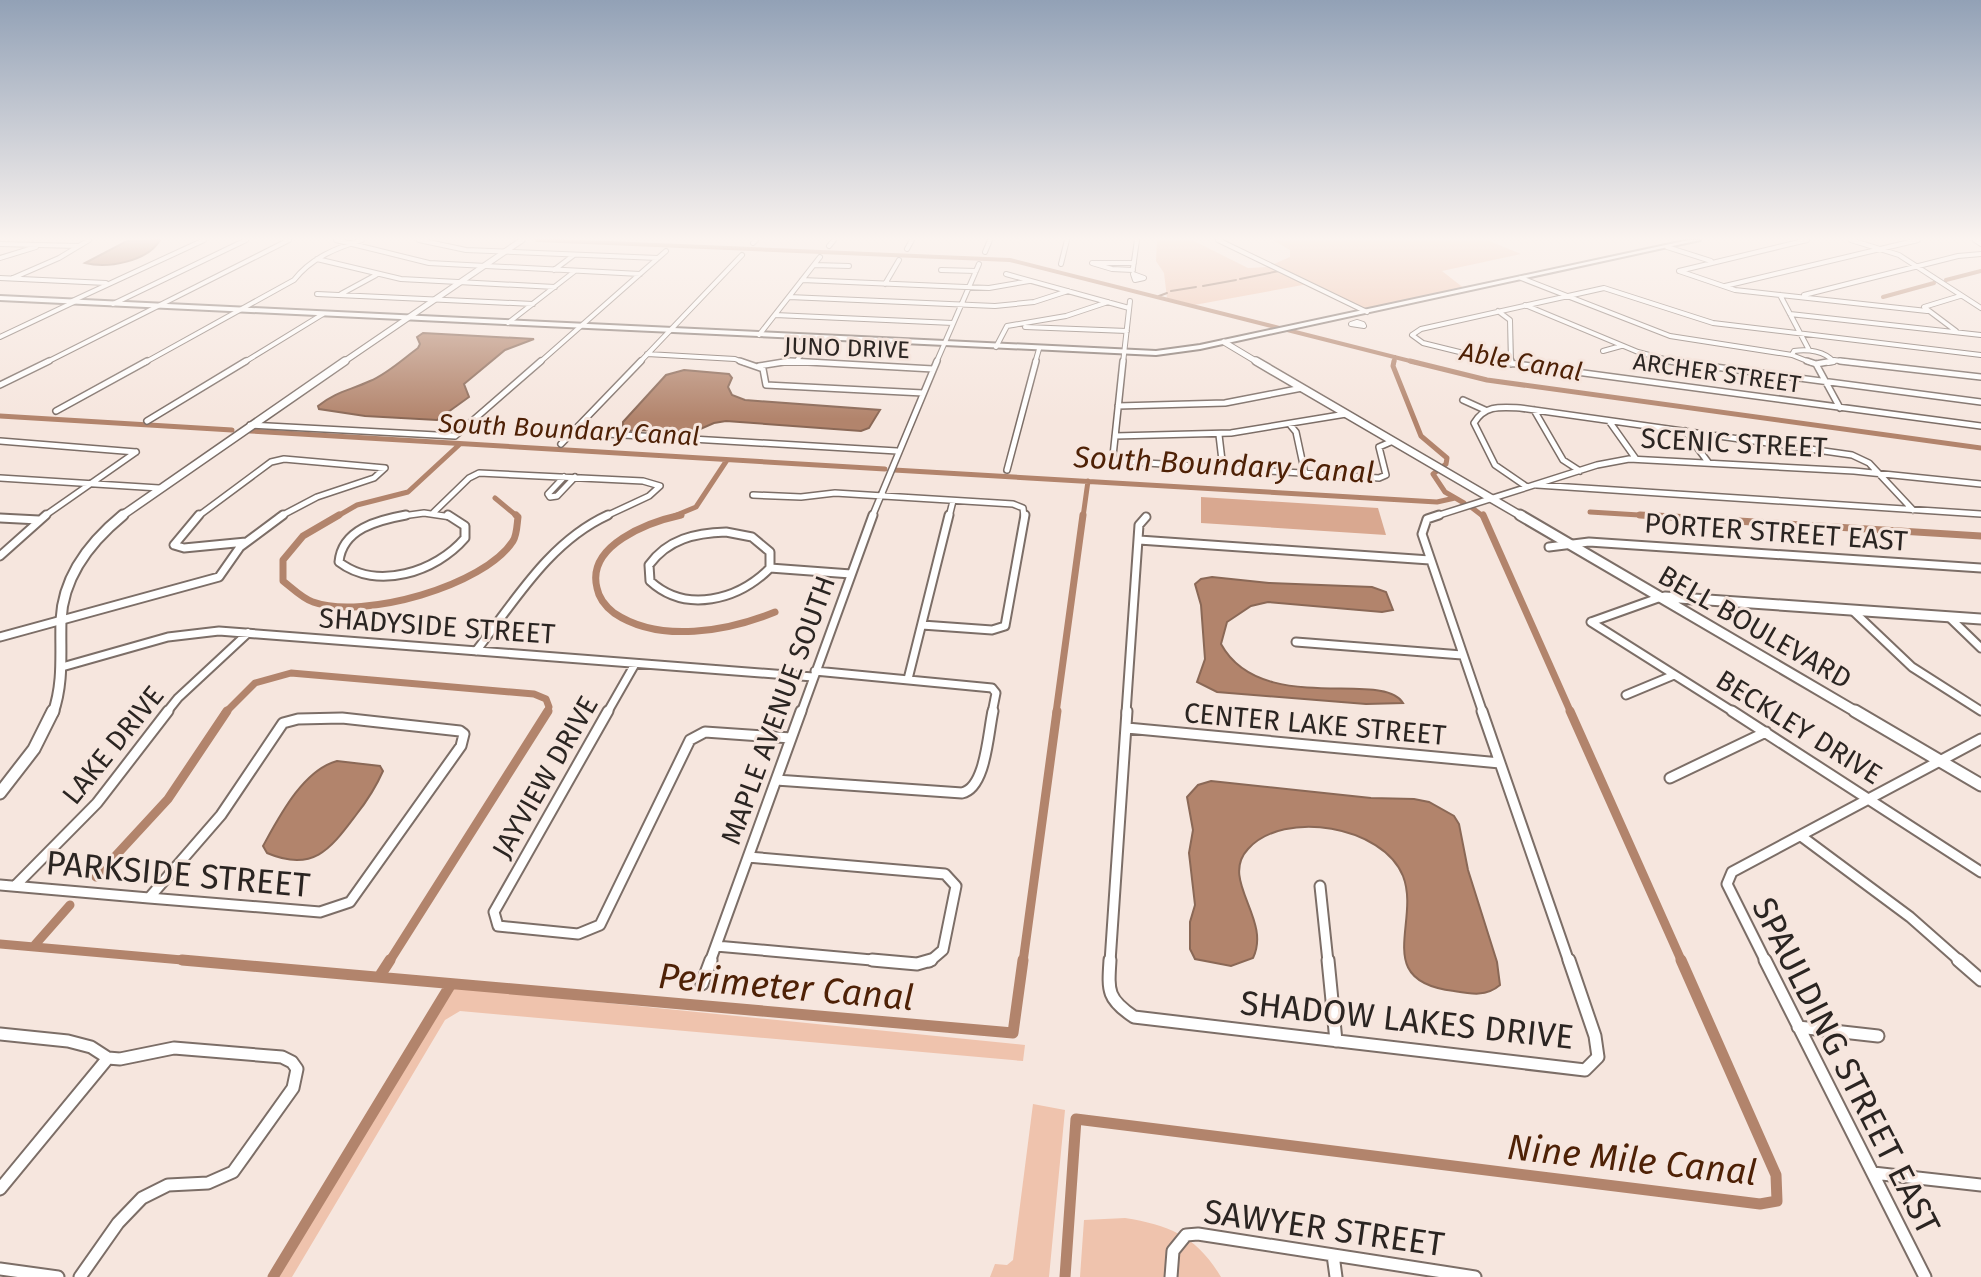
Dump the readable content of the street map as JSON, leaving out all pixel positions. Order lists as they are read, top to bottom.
{
  "streets": {
    "street": [
      "JUNO DRIVE",
      "ARCHER STREET",
      "SCENIC STREET",
      "PORTER STREET EAST",
      "SHADYSIDE STREET",
      "BELL BOULEVARD",
      "MAPLE AVENUE SOUTH",
      "CENTER LAKE STREET",
      "BECKLEY DRIVE",
      "LAKE DRIVE",
      "JAYVIEW DRIVE",
      "PARKSIDE STREET",
      "SHADOW LAKES DRIVE",
      "SPAULDING STREET EAST",
      "SAWYER STREET"
    ]
  },
  "crossings": [
    ["JUNO DRIVE", "MAPLE AVENUE SOUTH"],
    ["SCENIC STREET", "BELL BOULEVARD"],
    ["SCENIC STREET", "SHADOW LAKES DRIVE"],
    ["PORTER STREET EAST", "BELL BOULEVARD"],
    ["SHADYSIDE STREET", "MAPLE AVENUE SOUTH"],
    ["SHADYSIDE STREET", "LAKE DRIVE"],
    ["SHADYSIDE STREET", "JAYVIEW DRIVE"],
    ["BELL BOULEVARD", "BECKLEY DRIVE"],
    ["BELL BOULEVARD", "SHADOW LAKES DRIVE"],
    ["BELL BOULEVARD", "SPAULDING STREET EAST"],
    ["MAPLE AVENUE SOUTH", "JAYVIEW DRIVE"],
    ["CENTER LAKE STREET", "SHADOW LAKES DRIVE"],
    ["BECKLEY DRIVE", "SPAULDING STREET EAST"],
    ["LAKE DRIVE", "PARKSIDE STREET"]
  ],
  "water": [
    "Able Canal",
    "South Boundary Canal",
    "Perimeter Canal",
    "Nine Mile Canal"
  ]
}
